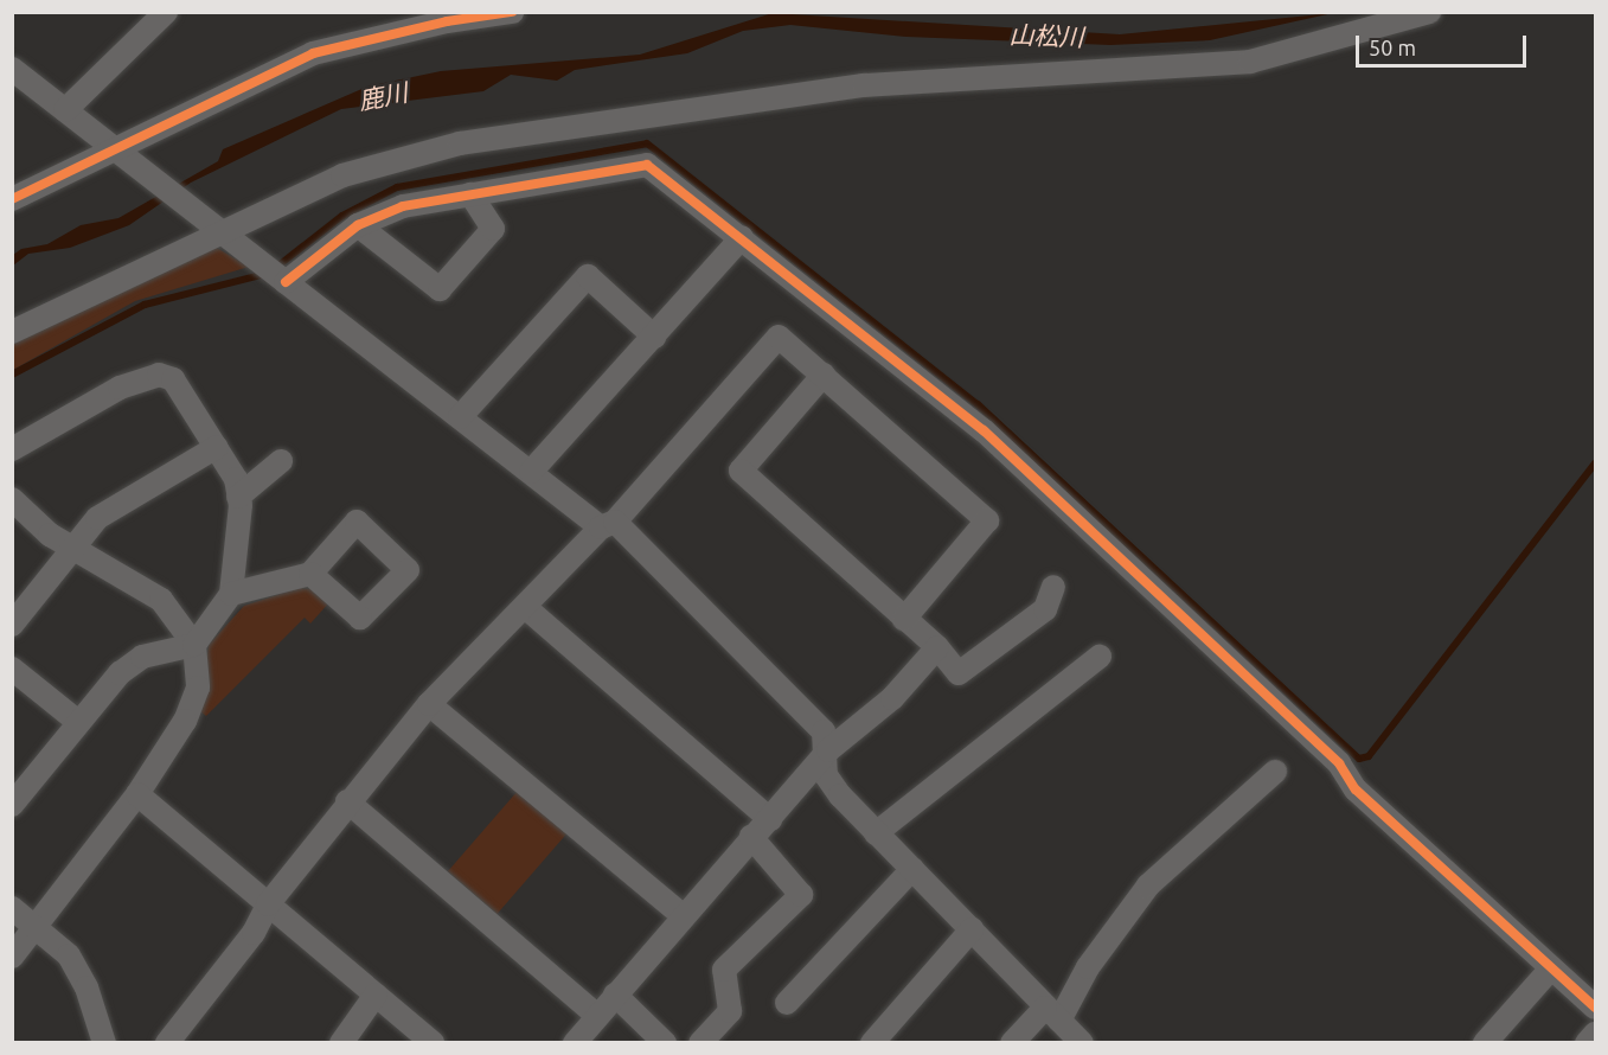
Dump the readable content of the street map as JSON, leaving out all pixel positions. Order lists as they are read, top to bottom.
{
  "water": ["山松川", "鹿川"],
  "scale_bar": "50 m"
}
